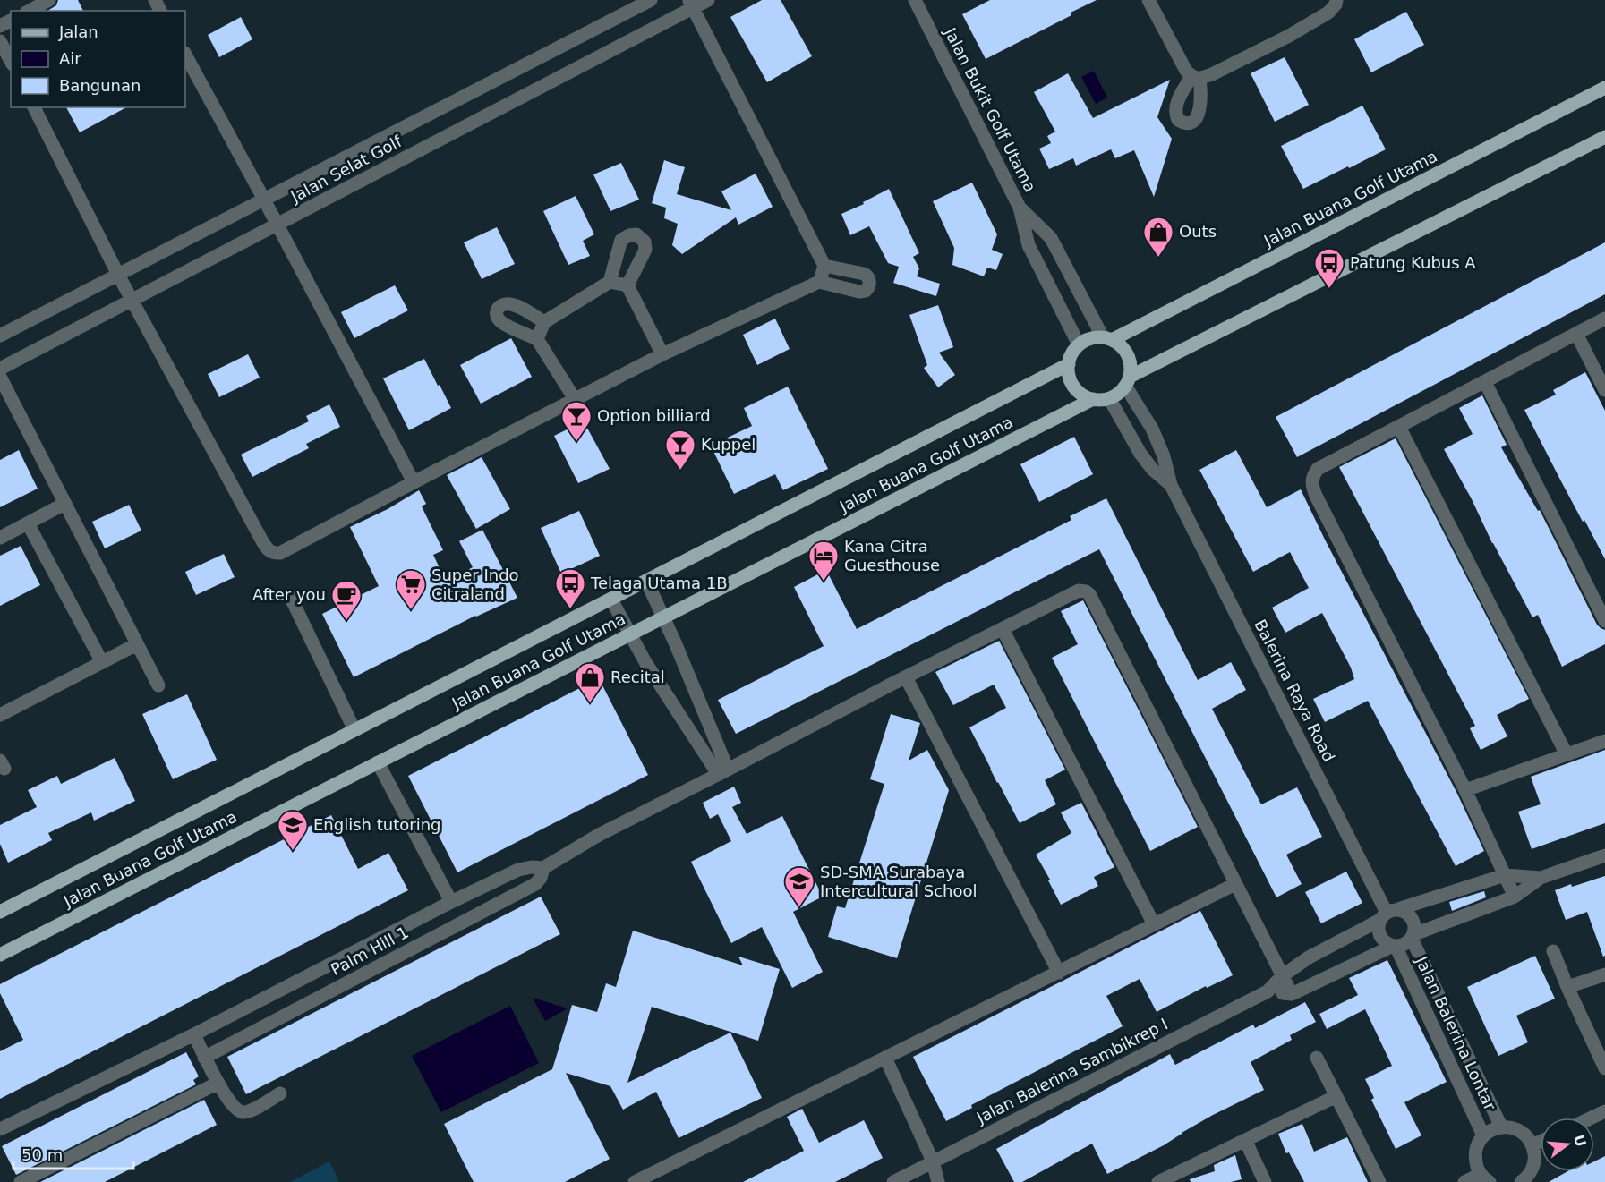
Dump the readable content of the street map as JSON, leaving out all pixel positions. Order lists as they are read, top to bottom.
{
  "streets": {
    "main road": ["Jalan Buana Golf Utama"],
    "street": [
      "Jalan Bukit Golf Utama",
      "Jalan Selat Golf",
      "Balerina Raya Road",
      "Palm Hill 1",
      "Jalan Balerina Lontar",
      "Jalan Balerina Sambikrep I"
    ]
  },
  "crossings": [
    ["Jalan Bukit Golf Utama", "Jalan Buana Golf Utama"],
    ["Jalan Bukit Golf Utama", "Balerina Raya Road"],
    ["Jalan Buana Golf Utama", "Balerina Raya Road"],
    ["Balerina Raya Road", "Jalan Balerina Lontar"],
    ["Balerina Raya Road", "Jalan Balerina Sambikrep I"],
    ["Jalan Balerina Lontar", "Jalan Balerina Sambikrep I"]
  ],
  "places": {
    "shop": ["Outs", "Recital"],
    "bus stop": ["Patung Kubus A", "Telaga Utama 1B"],
    "bar": ["Option billiard", "Kuppel"],
    "hotel": ["Kana Citra Guesthouse"],
    "supermarket": ["Super Indo Citraland"],
    "cafe": ["After you"],
    "school or university": ["English tutoring", "SD-SMA Surabaya Intercultural School"]
  },
  "legend": ["Jalan", "Air", "Bangunan"],
  "scale_bar": "50 m",
  "north": "right"
}
